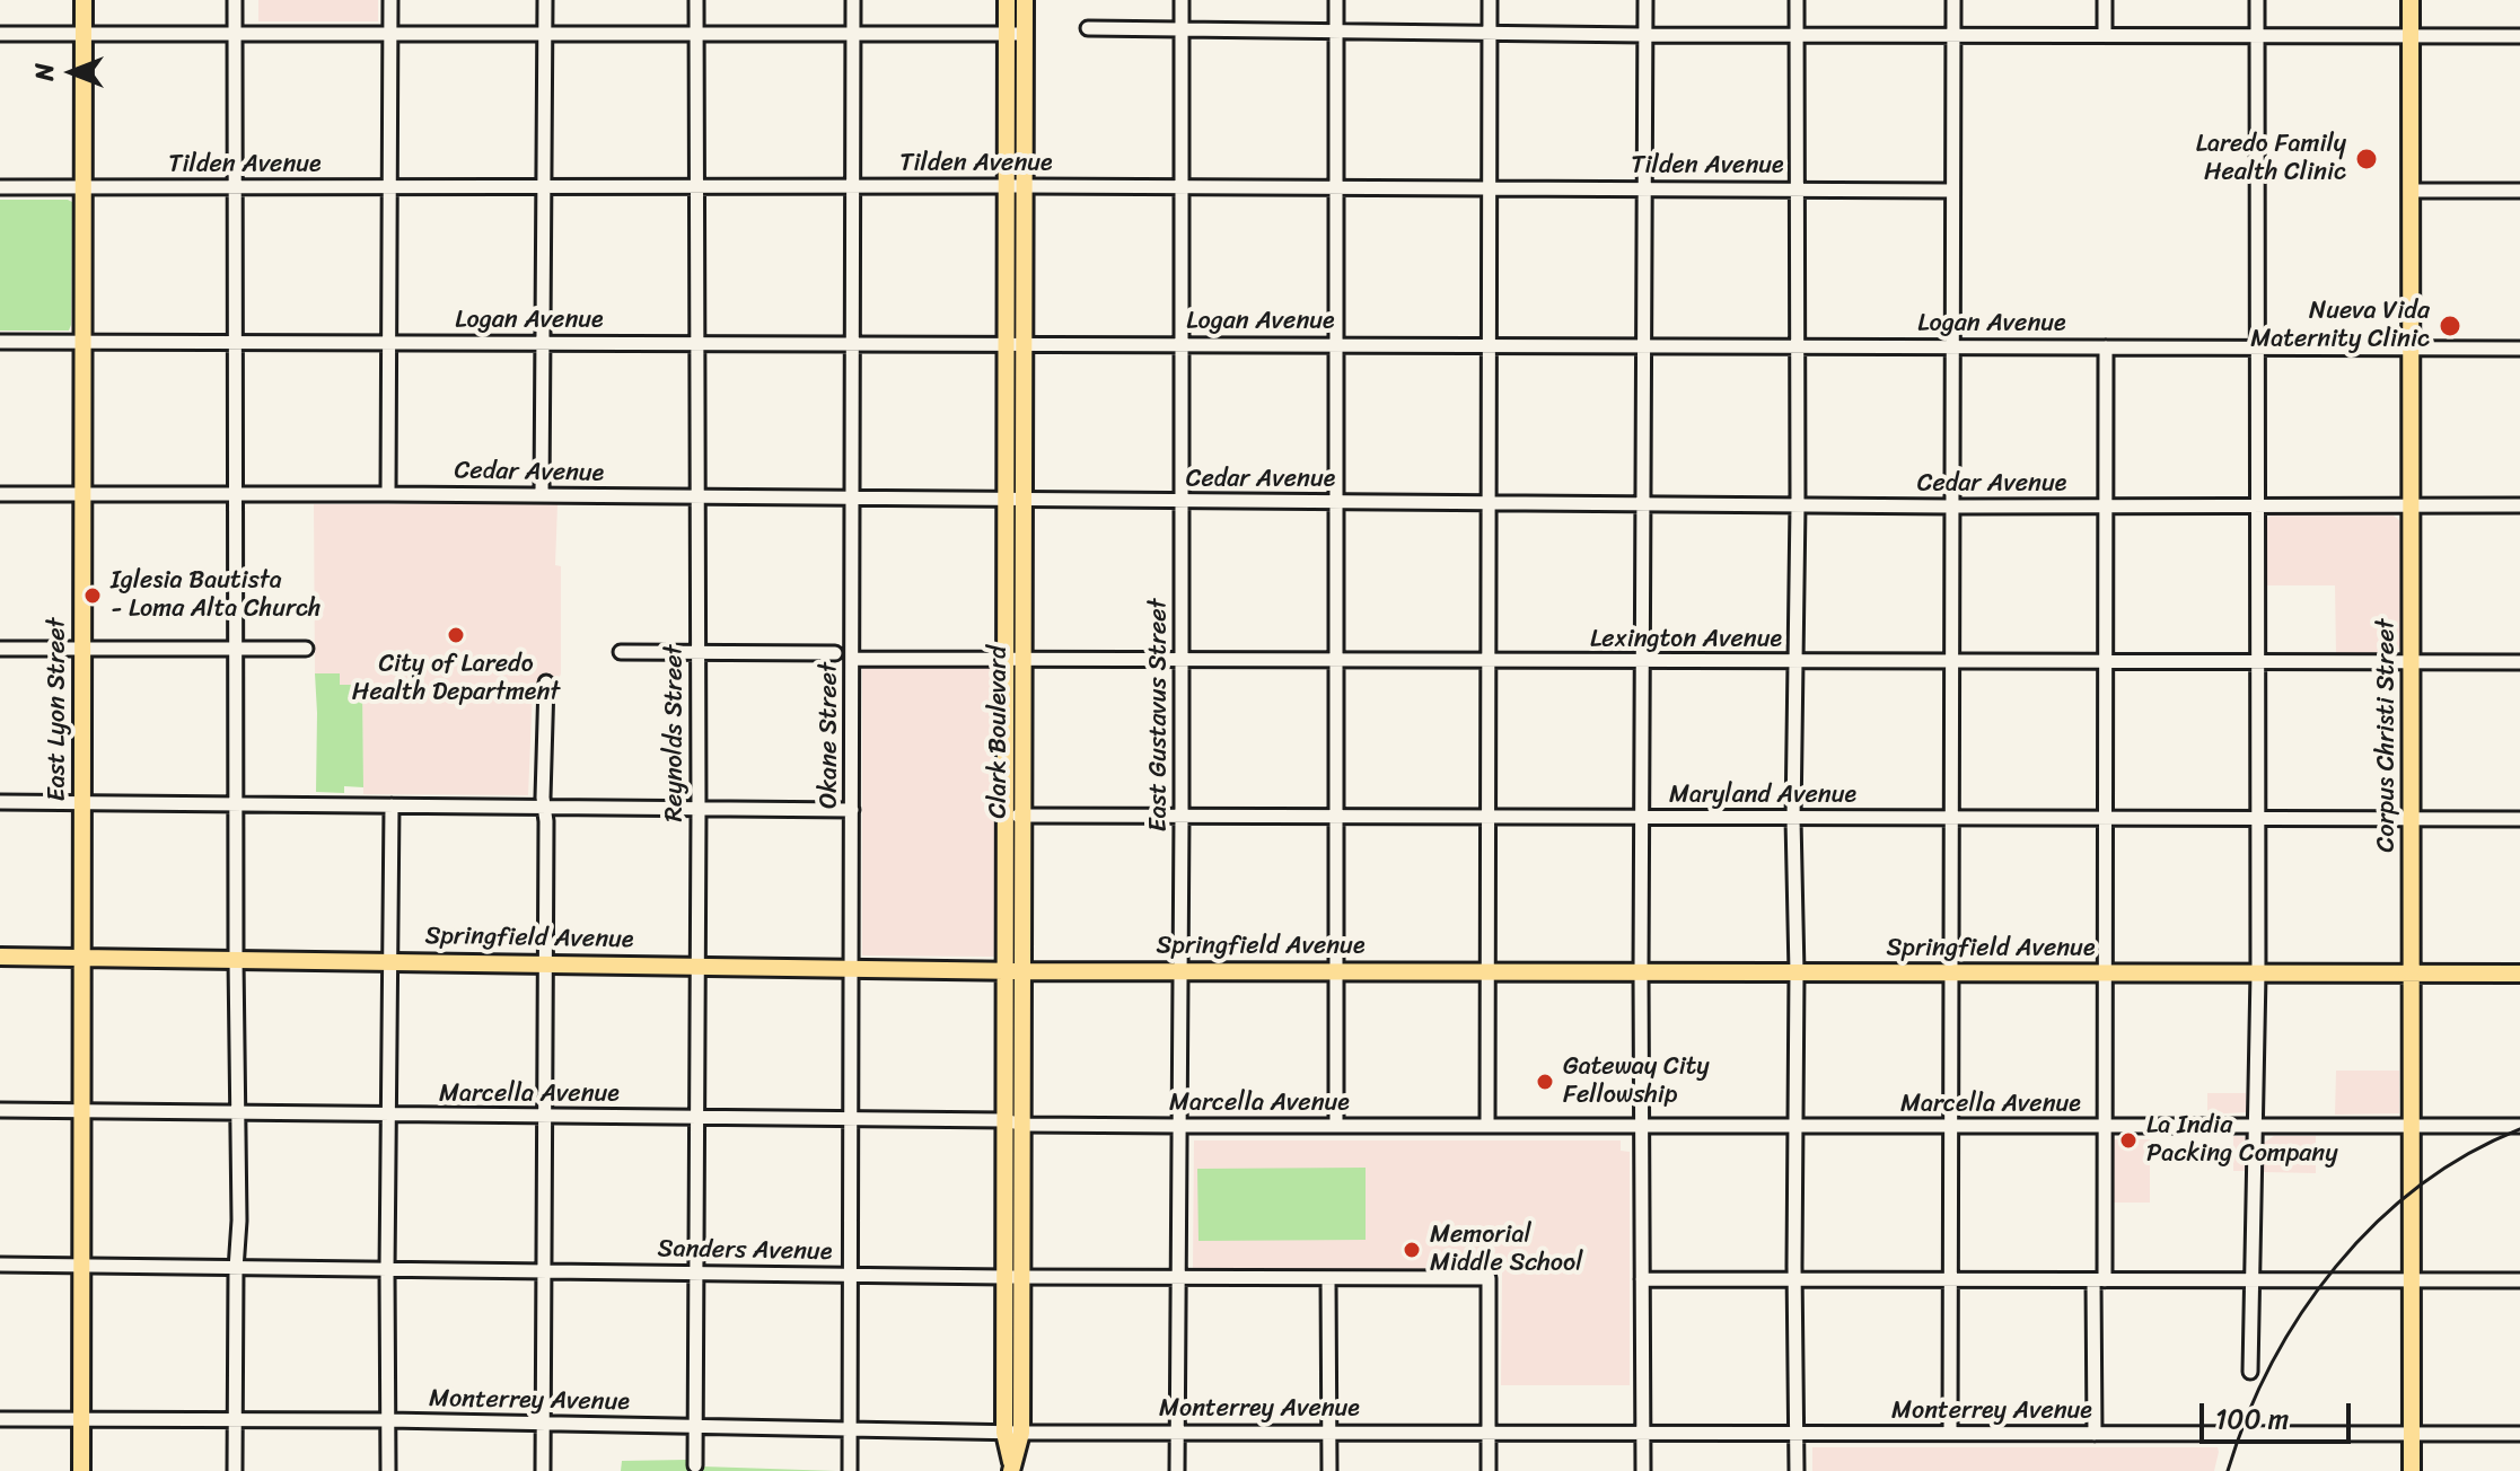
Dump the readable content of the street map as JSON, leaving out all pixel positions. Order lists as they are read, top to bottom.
{
  "streets": {
    "main road": [
      "East Lyon Street",
      "Clark Boulevard",
      "Corpus Christi Street",
      "Springfield Avenue"
    ],
    "street": [
      "Tilden Avenue",
      "Logan Avenue",
      "Cedar Avenue",
      "Lexington Avenue",
      "East Gustavus Street",
      "Reynolds Street",
      "Okane Street",
      "Maryland Avenue",
      "Marcella Avenue",
      "Sanders Avenue",
      "Monterrey Avenue"
    ]
  },
  "crossings": [
    ["Tilden Avenue", "East Lyon Street"],
    ["Tilden Avenue", "East Gustavus Street"],
    ["Tilden Avenue", "Clark Boulevard"],
    ["Tilden Avenue", "Reynolds Street"],
    ["Tilden Avenue", "Okane Street"],
    ["Logan Avenue", "East Lyon Street"],
    ["Logan Avenue", "East Gustavus Street"],
    ["Logan Avenue", "Clark Boulevard"],
    ["Logan Avenue", "Reynolds Street"],
    ["Logan Avenue", "Okane Street"],
    ["Logan Avenue", "Corpus Christi Street"],
    ["Cedar Avenue", "East Lyon Street"],
    ["Cedar Avenue", "East Gustavus Street"],
    ["Cedar Avenue", "Clark Boulevard"],
    ["Cedar Avenue", "Reynolds Street"],
    ["Cedar Avenue", "Okane Street"],
    ["Cedar Avenue", "Corpus Christi Street"],
    ["Lexington Avenue", "East Gustavus Street"],
    ["Lexington Avenue", "Clark Boulevard"],
    ["Lexington Avenue", "Okane Street"],
    ["Lexington Avenue", "Corpus Christi Street"],
    ["East Lyon Street", "Springfield Avenue"],
    ["East Lyon Street", "Marcella Avenue"],
    ["East Lyon Street", "Sanders Avenue"],
    ["East Lyon Street", "Monterrey Avenue"],
    ["East Gustavus Street", "Maryland Avenue"],
    ["East Gustavus Street", "Springfield Avenue"],
    ["East Gustavus Street", "Marcella Avenue"],
    ["East Gustavus Street", "Sanders Avenue"],
    ["East Gustavus Street", "Monterrey Avenue"],
    ["Clark Boulevard", "Maryland Avenue"],
    ["Clark Boulevard", "Springfield Avenue"],
    ["Clark Boulevard", "Marcella Avenue"],
    ["Clark Boulevard", "Sanders Avenue"],
    ["Clark Boulevard", "Monterrey Avenue"],
    ["Reynolds Street", "Springfield Avenue"],
    ["Reynolds Street", "Marcella Avenue"],
    ["Reynolds Street", "Sanders Avenue"],
    ["Reynolds Street", "Monterrey Avenue"],
    ["Okane Street", "Springfield Avenue"],
    ["Okane Street", "Marcella Avenue"],
    ["Okane Street", "Sanders Avenue"],
    ["Okane Street", "Monterrey Avenue"],
    ["Corpus Christi Street", "Maryland Avenue"],
    ["Corpus Christi Street", "Springfield Avenue"],
    ["Corpus Christi Street", "Marcella Avenue"],
    ["Corpus Christi Street", "Monterrey Avenue"],
    ["Sanders Avenue", "Monterrey Avenue"]
  ],
  "places": [
    "Laredo Family Health Clinic",
    "Nueva Vida Maternity Clinic",
    "Iglesia Bautista - Loma Alta Church",
    "City of Laredo Health Department",
    "Gateway City Fellowship",
    "La India Packing Company",
    "Memorial Middle School"
  ],
  "scale_bar": "100 m",
  "north": "left"
}
